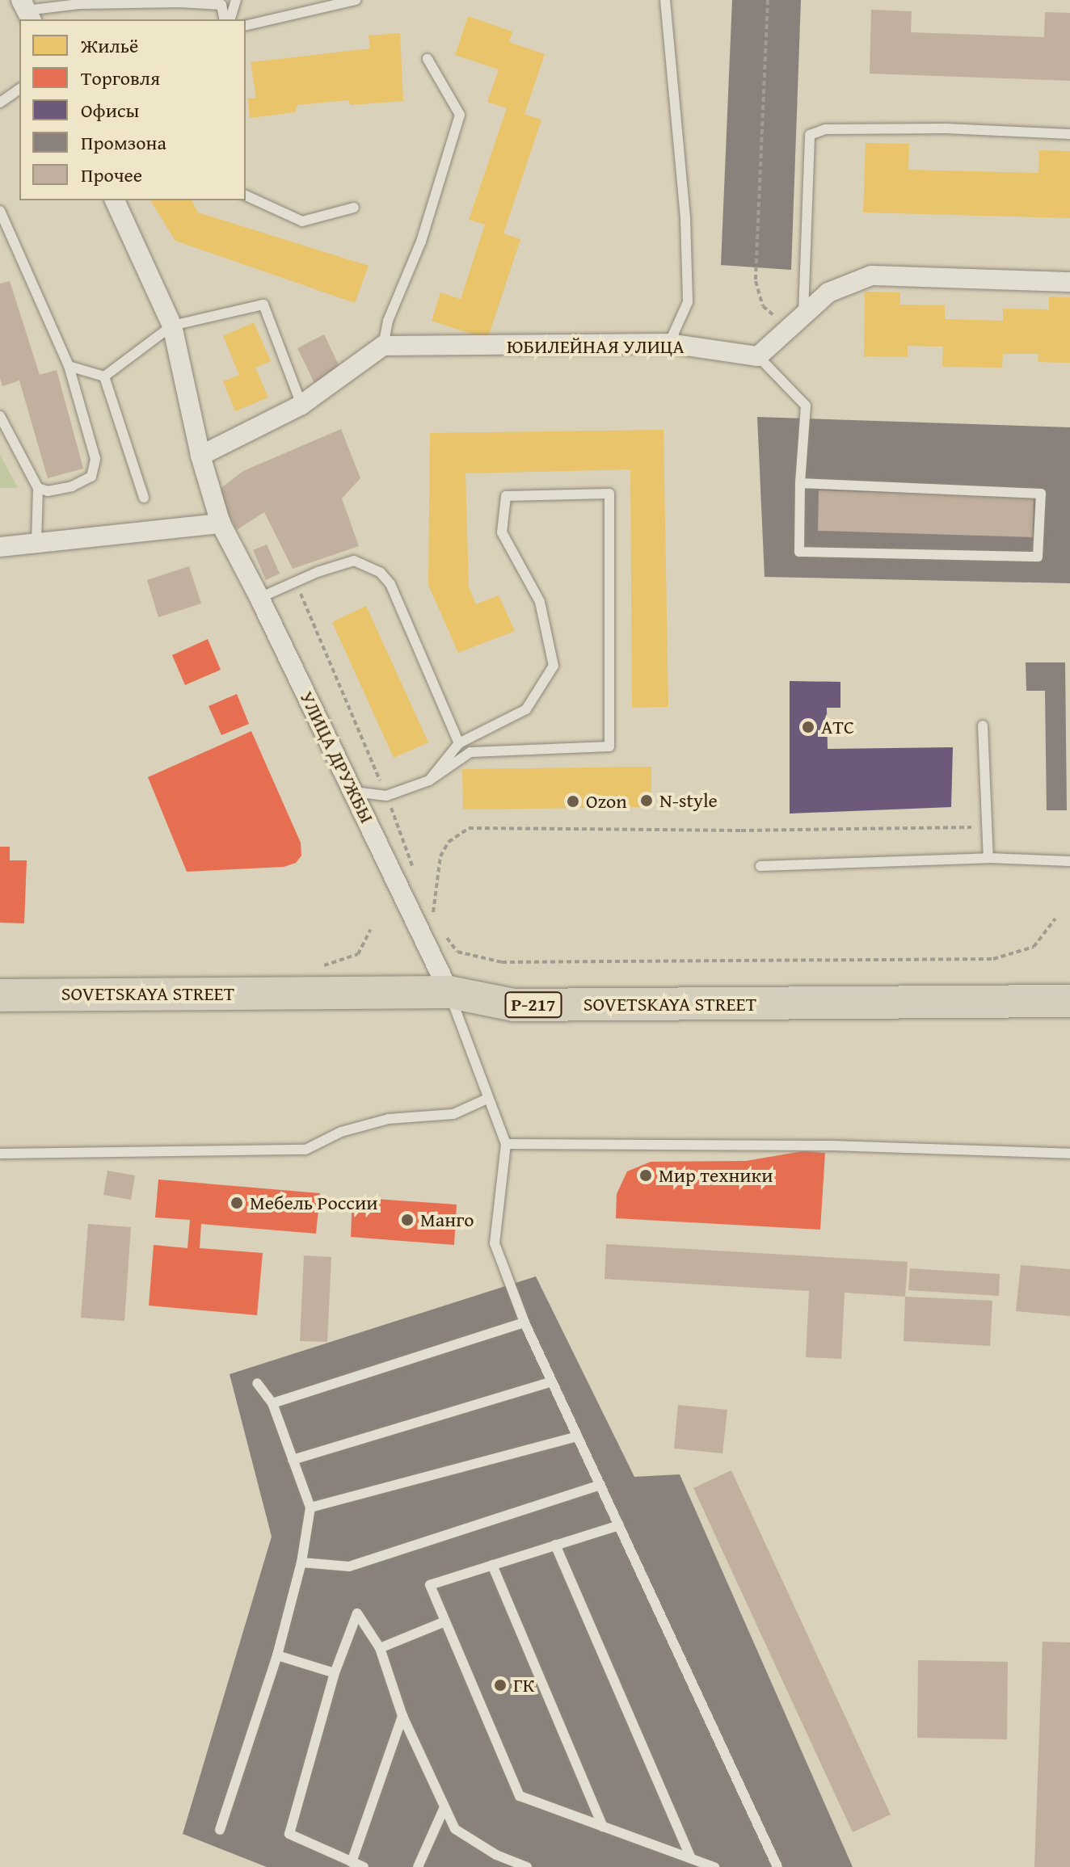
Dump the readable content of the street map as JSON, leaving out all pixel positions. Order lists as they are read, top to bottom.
{
  "streets": {
    "highway": ["SOVETSKAYA STREET", "Р-217"],
    "street": ["ЮБИЛЕЙНАЯ УЛИЦА", "УЛИЦА ДРУЖБЫ"]
  },
  "crossings": [
    ["УЛИЦА ДРУЖБЫ", "SOVETSKAYA STREET"]
  ],
  "places": [
    "АТС",
    "N-style",
    "Ozon",
    "Мир техники",
    "Мебель России",
    "Манго",
    "ГК"
  ],
  "legend": [
    "Жильё",
    "Торговля",
    "Офисы",
    "Промзона",
    "Прочее"
  ]
}
